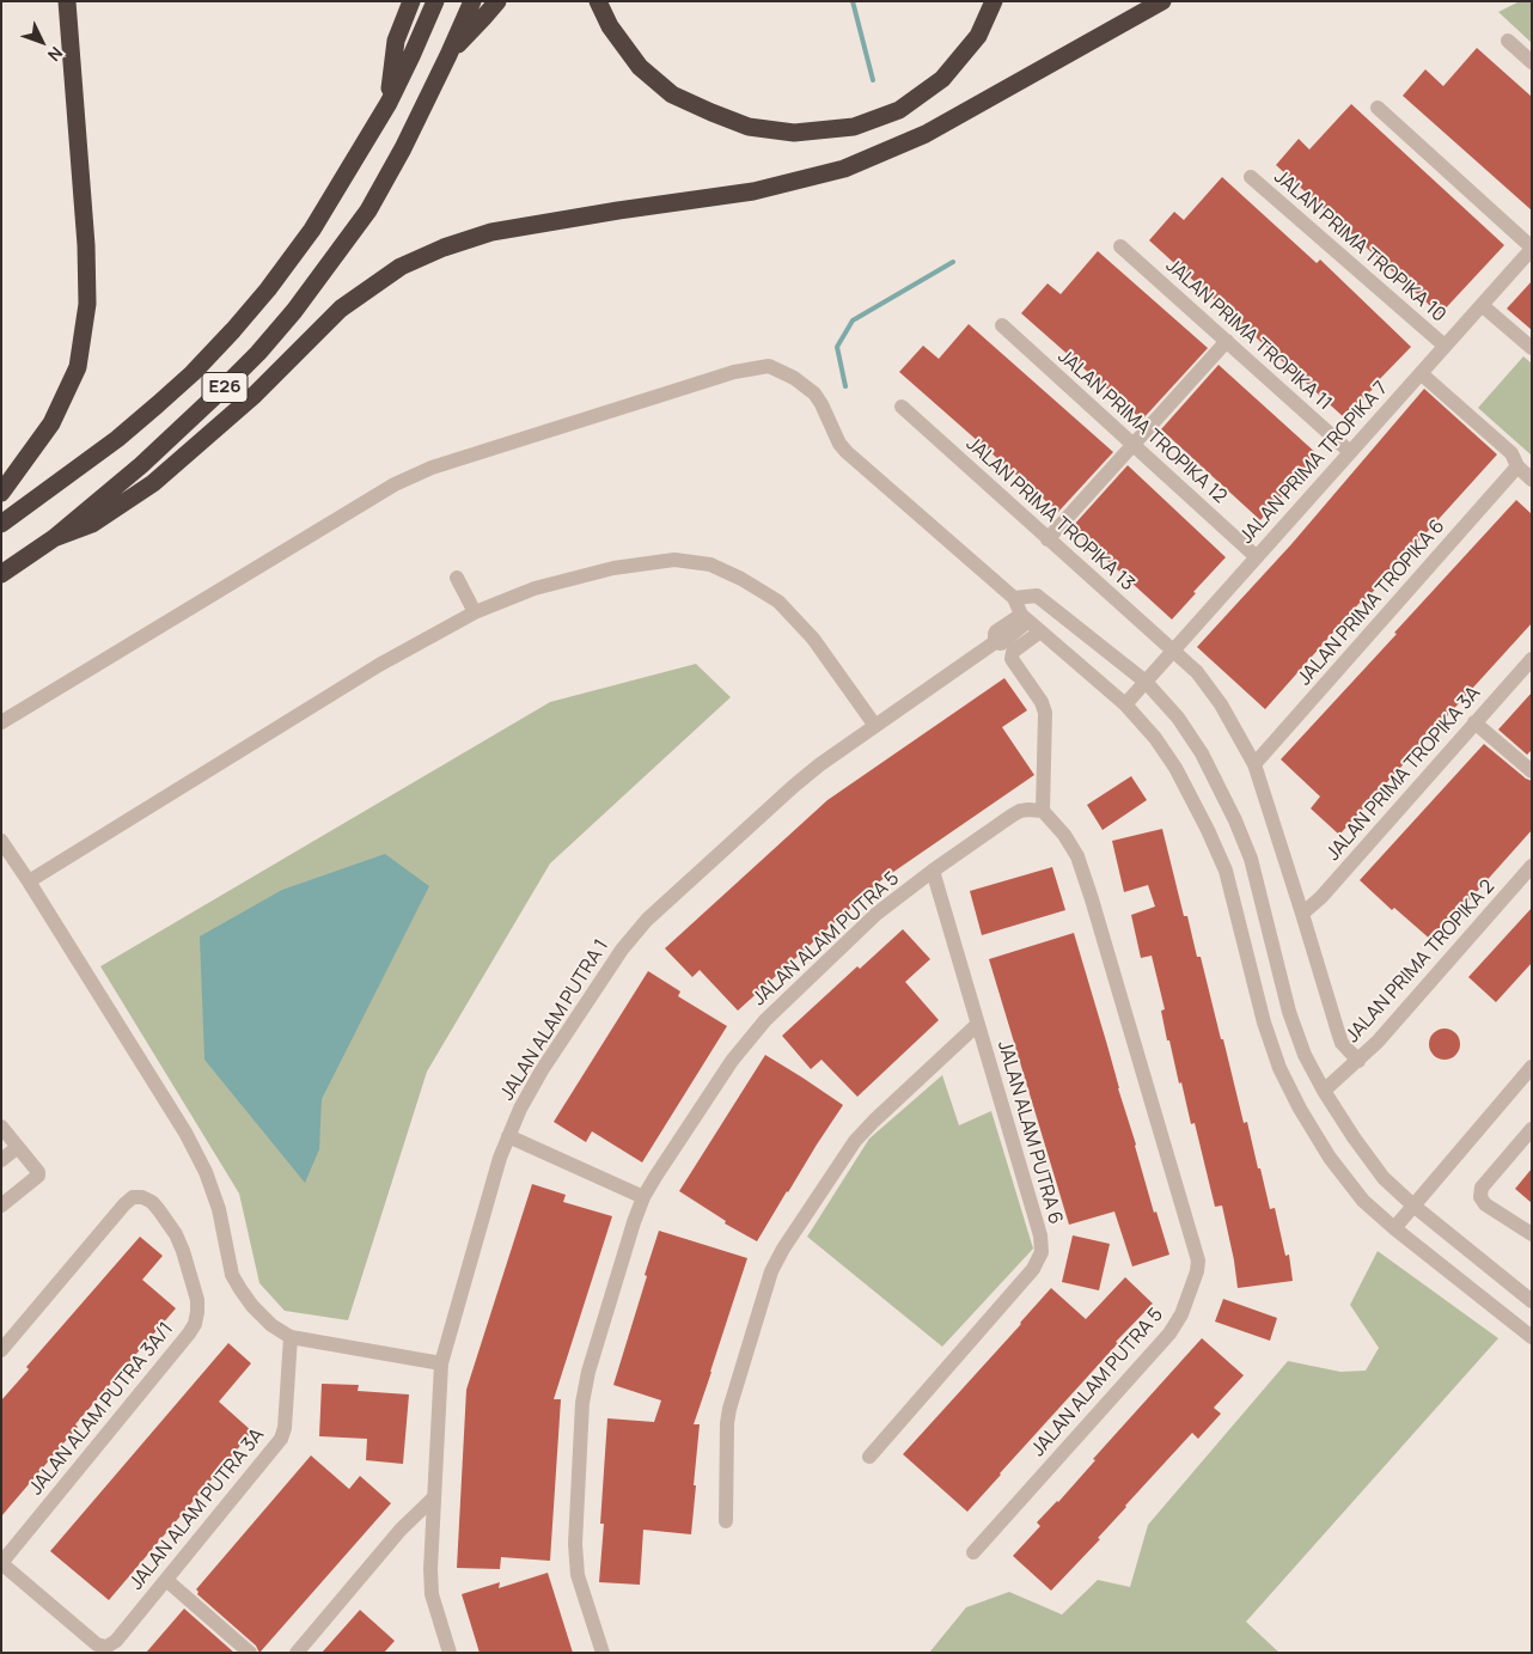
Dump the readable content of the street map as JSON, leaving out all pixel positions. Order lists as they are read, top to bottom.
{
  "streets": {
    "highway": ["E26"],
    "street": [
      "JALAN PRIMA TROPIKA 10",
      "JALAN PRIMA TROPIKA 11",
      "JALAN PRIMA TROPIKA 12",
      "JALAN PRIMA TROPIKA 7",
      "JALAN PRIMA TROPIKA 13",
      "JALAN PRIMA TROPIKA 6",
      "JALAN PRIMA TROPIKA 3A",
      "JALAN ALAM PUTRA 5",
      "JALAN PRIMA TROPIKA 2",
      "JALAN ALAM PUTRA 1",
      "JALAN ALAM PUTRA 6",
      "JALAN ALAM PUTRA 3A/1",
      "JALAN ALAM PUTRA 3A"
    ]
  },
  "crossings": [
    ["JALAN PRIMA TROPIKA 10", "JALAN PRIMA TROPIKA 7"],
    ["JALAN PRIMA TROPIKA 11", "JALAN PRIMA TROPIKA 7"],
    ["JALAN PRIMA TROPIKA 12", "JALAN PRIMA TROPIKA 7"],
    ["JALAN PRIMA TROPIKA 7", "JALAN PRIMA TROPIKA 13"],
    ["JALAN PRIMA TROPIKA 13", "JALAN PRIMA TROPIKA 6"],
    ["JALAN PRIMA TROPIKA 13", "JALAN PRIMA TROPIKA 3A"],
    ["JALAN PRIMA TROPIKA 13", "JALAN PRIMA TROPIKA 2"],
    ["JALAN ALAM PUTRA 5", "JALAN ALAM PUTRA 6"],
    ["JALAN ALAM PUTRA 3A/1", "JALAN ALAM PUTRA 3A"]
  ],
  "north": "bottom right"
}
